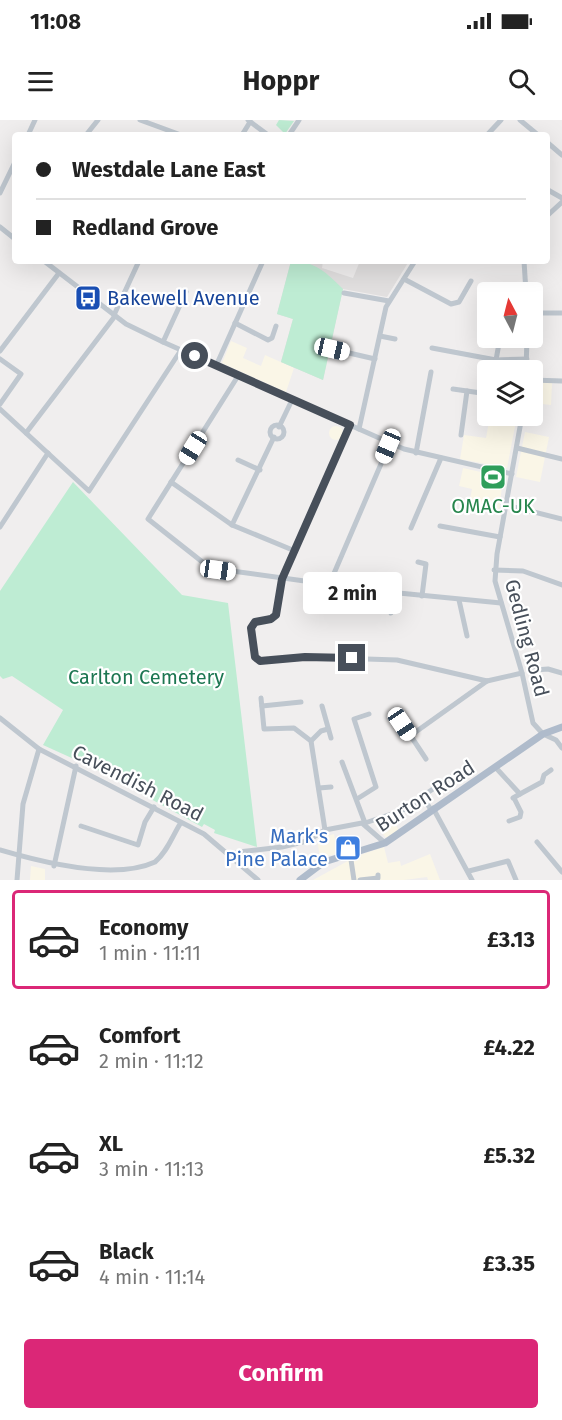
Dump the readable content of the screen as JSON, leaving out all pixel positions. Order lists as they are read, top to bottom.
{
  "streets": {
    "main road": ["Burton Road"],
    "street": ["Gedling Road", "Cavendish Road"]
  },
  "crossings": [
    ["Gedling Road", "Burton Road"]
  ],
  "parks": ["Carlton Cemetery"],
  "places": {
    "bus stop": ["Bakewell Avenue"],
    "sports": ["OMAC-UK"],
    "shop": ["Mark's Pine Palace"]
  },
  "north": "top",
  "page": {
    "status": "11:08",
    "header": "Hoppr",
    "banner": ["Westdale Lane East", "Redland Grove"],
    "bubble": "2 min",
    "list": [
      {
        "name": "Economy",
        "note": "1 min · 11:11",
        "value": "£3.13"
      },
      {
        "name": "Comfort",
        "note": "2 min · 11:12",
        "value": "£4.22"
      },
      {
        "name": "XL",
        "note": "3 min · 11:13",
        "value": "£5.32"
      },
      {
        "name": "Black",
        "note": "4 min · 11:14",
        "value": "£3.35"
      }
    ],
    "buttons": "Confirm"
  }
}
